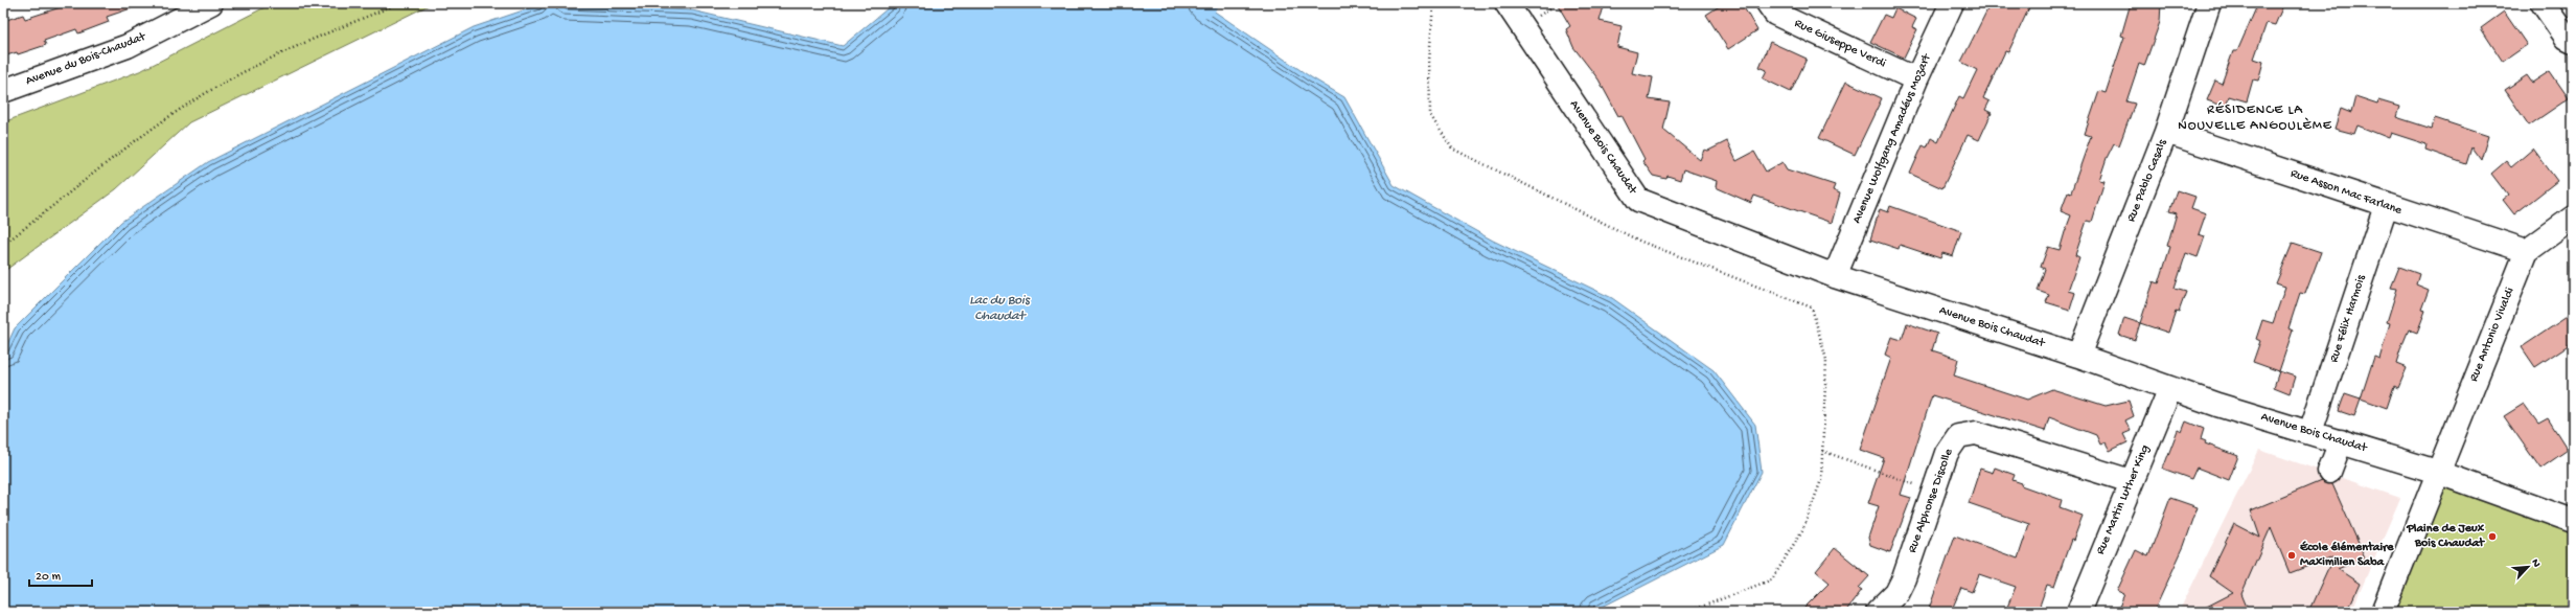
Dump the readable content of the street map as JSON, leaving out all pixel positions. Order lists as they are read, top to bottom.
{
  "streets": {
    "street": [
      "Rue Giuseppe Verdi",
      "Avenue du Bois-Chaudat",
      "Avenue Wolfgang Amadéus Mozart",
      "Avenue Bois Chaudat",
      "Rue Pablo Casals",
      "Rue Asson Mac Farlane",
      "Rue Félix Harmois",
      "Rue Antonio Vivaldi",
      "Rue Martin Luther King",
      "Rue Alphonse Discolle"
    ]
  },
  "crossings": [
    ["Rue Giuseppe Verdi", "Avenue Wolfgang Amadéus Mozart"],
    ["Avenue Wolfgang Amadéus Mozart", "Avenue Bois Chaudat"],
    ["Avenue Bois Chaudat", "Rue Pablo Casals"],
    ["Avenue Bois Chaudat", "Rue Félix Harmois"],
    ["Avenue Bois Chaudat", "Rue Antonio Vivaldi"],
    ["Avenue Bois Chaudat", "Rue Martin Luther King"],
    ["Rue Pablo Casals", "Rue Asson Mac Farlane"],
    ["Rue Asson Mac Farlane", "Rue Félix Harmois"],
    ["Rue Asson Mac Farlane", "Rue Antonio Vivaldi"],
    ["Rue Martin Luther King", "Rue Alphonse Discolle"]
  ],
  "districts": ["RÉSIDENCE LA NOUVELLE ANGOULÈME"],
  "water": ["Lac du Bois Chaudat"],
  "places": ["Plaine de Jeux Bois Chaudat", "École élémentaire Maximilien Saba"],
  "scale_bar": "20 m",
  "north": "top right"
}
